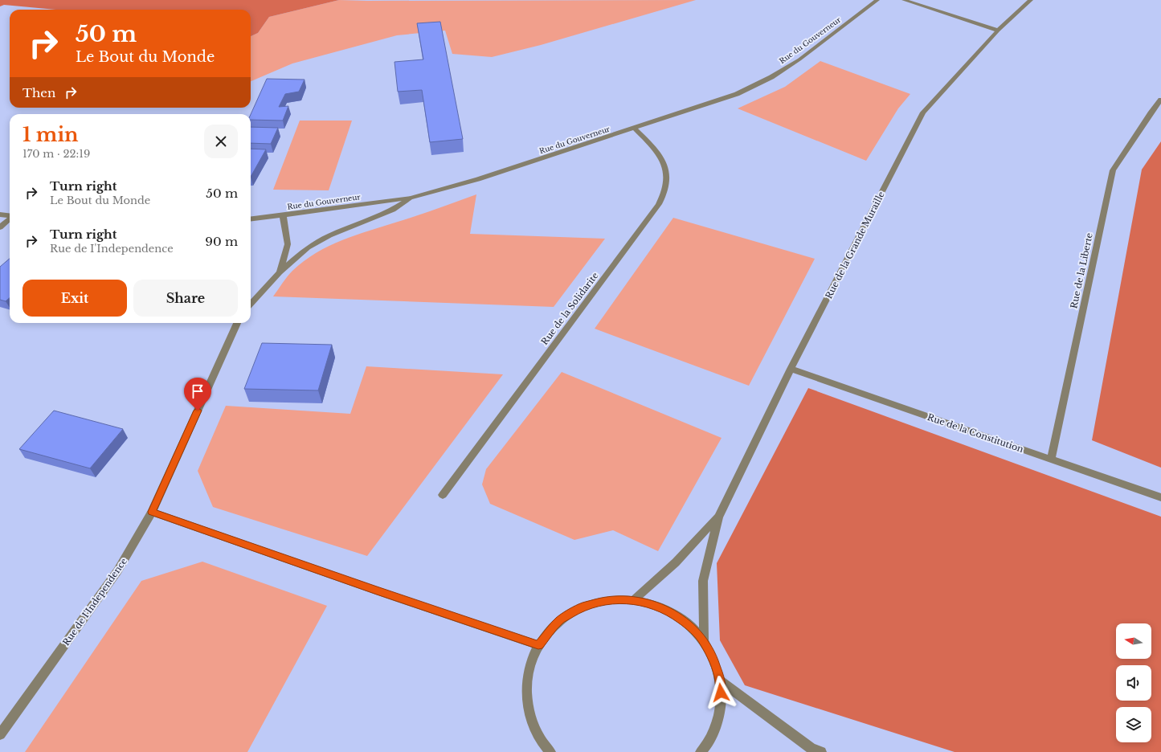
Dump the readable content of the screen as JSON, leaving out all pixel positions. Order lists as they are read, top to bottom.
{
  "streets": {
    "street": [
      "Rue du Gouverneur",
      "Rue de la Grande Muraille",
      "Rue de la Liberte",
      "Rue de la Solidarite",
      "Rue de la Constitution",
      "Rue de I'Independence"
    ]
  },
  "crossings": [
    ["Rue du Gouverneur", "Rue de la Solidarite"],
    ["Rue de la Grande Muraille", "Rue de la Constitution"],
    ["Rue de la Liberte", "Rue de la Constitution"]
  ],
  "north": "left",
  "page": {
    "turn": ["50 m", "Le Bout du Monde"],
    "then": "Then",
    "heading": ["1 min", "170 m · 22:19"],
    "list": [
      {
        "name": "Turn right",
        "note": "Le Bout du Monde",
        "value": "50 m"
      },
      {
        "name": "Turn right",
        "note": "Rue de I'Independence",
        "value": "90 m"
      }
    ],
    "buttons": ["Exit", "Share"]
  }
}
